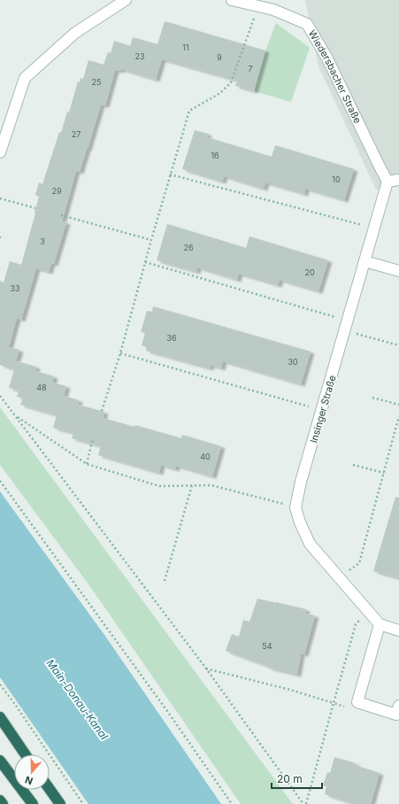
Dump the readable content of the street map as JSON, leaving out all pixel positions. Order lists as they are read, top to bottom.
{
  "streets": {
    "street": ["Wiedersbacher Straße", "Insinger Straße"]
  },
  "crossings": [
    ["Wiedersbacher Straße", "Insinger Straße"]
  ],
  "water": ["Main-Donau-Kanal"],
  "house_numbers": [
    "11",
    "23",
    "9",
    "7",
    "25",
    "27",
    "16",
    "10",
    "29",
    "3",
    "26",
    "20",
    "33",
    "36",
    "30",
    "48",
    "40",
    "54"
  ],
  "scale_bar": "20 m",
  "north": "bottom"
}
